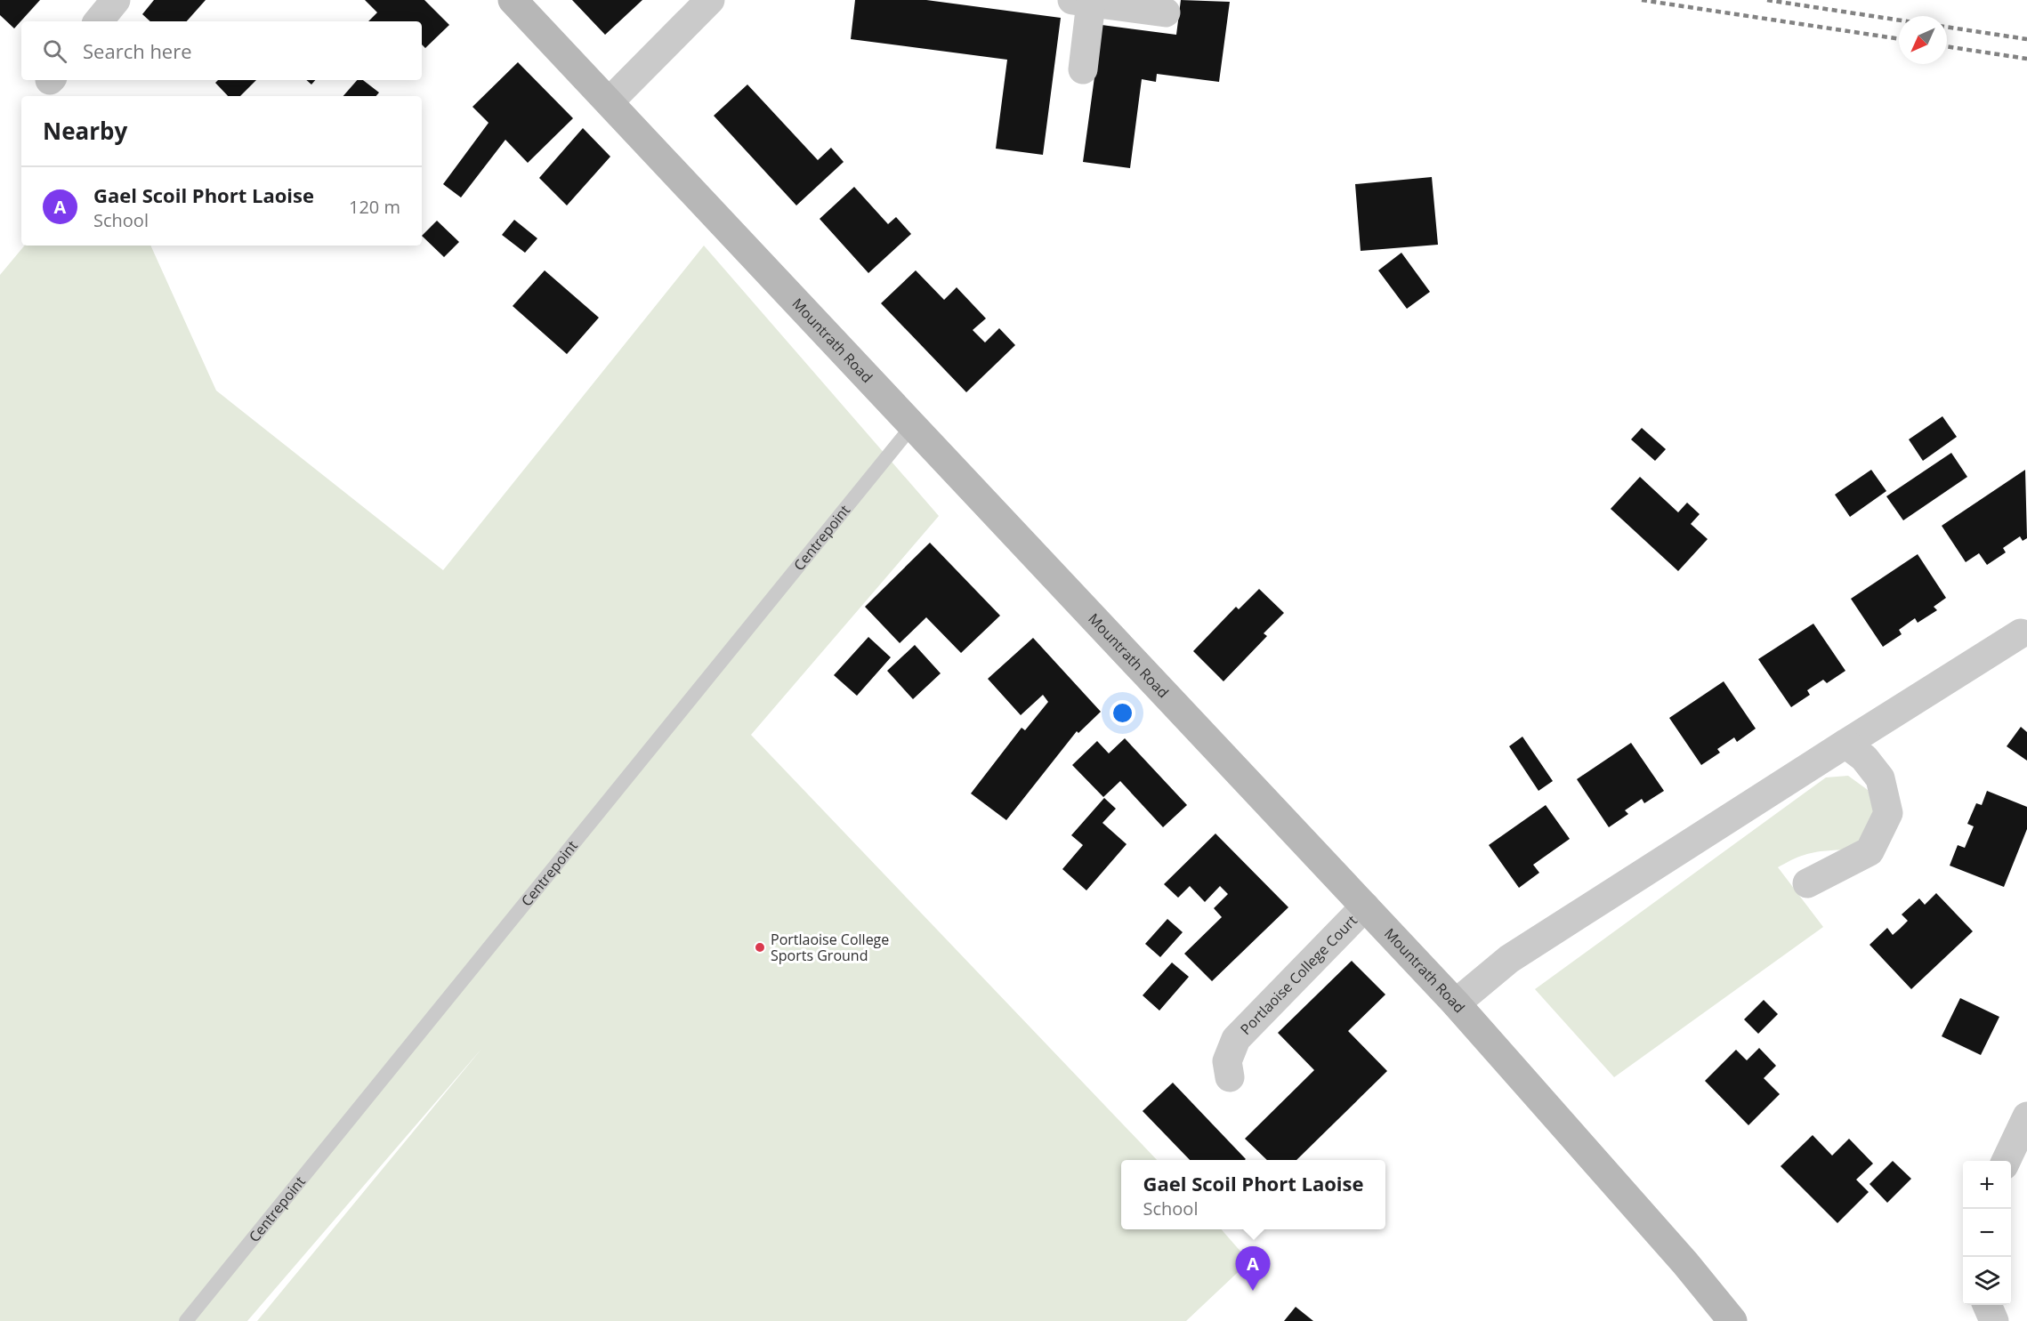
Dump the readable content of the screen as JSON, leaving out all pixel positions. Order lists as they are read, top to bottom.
{
  "streets": {
    "main road": ["Mountrath Road"],
    "street": ["Portlaoise College Court"],
    "lane": ["Centrepoint"]
  },
  "crossings": [
    ["Mountrath Road", "Centrepoint"],
    ["Mountrath Road", "Portlaoise College Court"]
  ],
  "places": ["Portlaoise College Sports Ground"],
  "north": "bottom left",
  "page": {
    "search": "Search here",
    "heading": "Nearby",
    "list": [
      {
        "mark": "A",
        "name": "Gael Scoil Phort Laoise",
        "note": "School",
        "value": "120 m"
      }
    ],
    "popup": ["Gael Scoil Phort Laoise", "School"],
    "map_buttons": ["+", "−"],
    "pins": "A"
  }
}
